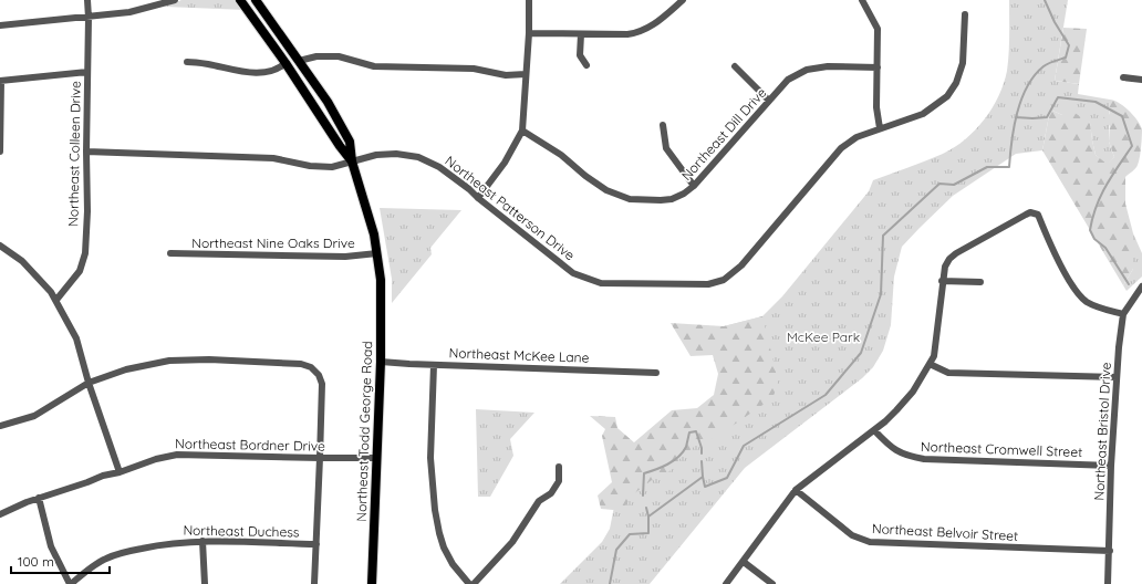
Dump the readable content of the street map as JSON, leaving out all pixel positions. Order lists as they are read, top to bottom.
{
  "streets": {
    "main road": ["Northeast Todd George Road"],
    "street": [
      "Northeast Dill Drive",
      "Northeast Colleen Drive",
      "Northeast Patterson Drive",
      "Northeast Nine Oaks Drive",
      "Northeast McKee Lane",
      "Northeast Bristol Drive",
      "Northeast Bordner Drive",
      "Northeast Cromwell Street",
      "Northeast Duchess",
      "Northeast Belvoir Street"
    ]
  },
  "crossings": [
    ["Northeast Colleen Drive", "Northeast Patterson Drive"],
    ["Northeast Patterson Drive", "Northeast Todd George Road"],
    ["Northeast Nine Oaks Drive", "Northeast Todd George Road"],
    ["Northeast McKee Lane", "Northeast Todd George Road"],
    ["Northeast Todd George Road", "Northeast Bordner Drive"],
    ["Northeast Bristol Drive", "Northeast Cromwell Street"],
    ["Northeast Bristol Drive", "Northeast Belvoir Street"]
  ],
  "parks": ["McKee Park"],
  "scale_bar": "100 m"
}
